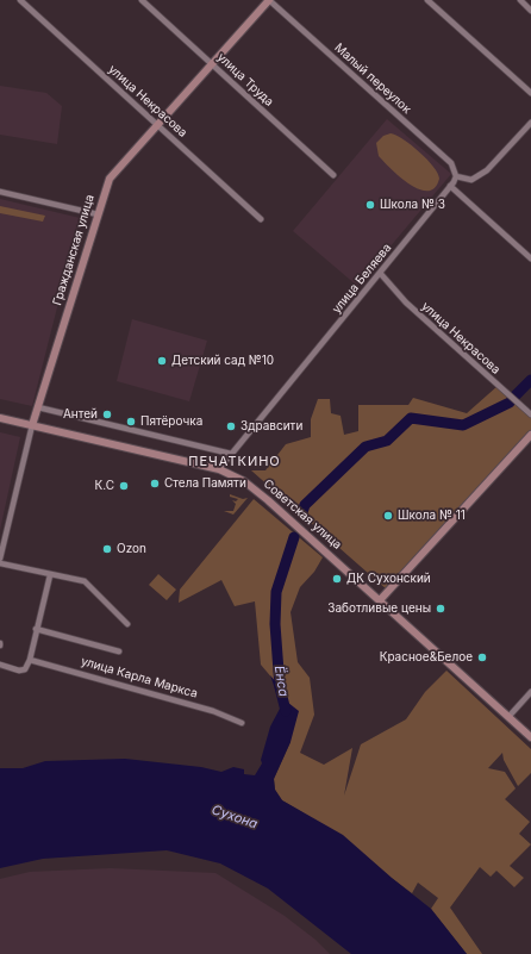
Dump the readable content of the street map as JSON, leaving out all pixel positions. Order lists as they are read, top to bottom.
{
  "streets": {
    "street": [
      "Малый переулок",
      "улица Труда",
      "улица Некрасова",
      "Гражданская улица",
      "улица Беляева",
      "Советская улица",
      "улица Карла Маркса"
    ]
  },
  "crossings": [
    ["Малый переулок", "Гражданская улица"],
    ["Малый переулок", "улица Беляева"],
    ["улица Труда", "Гражданская улица"],
    ["улица Некрасова", "Гражданская улица"],
    ["улица Некрасова", "улица Беляева"],
    ["Гражданская улица", "Советская улица"],
    ["улица Беляева", "Советская улица"]
  ],
  "districts": ["ПЕЧАТКИНО"],
  "water": ["Ёнса", "Сухона"],
  "places": [
    "Школа № 3",
    "Детский сад №10",
    "Антей",
    "Пятёрочка",
    "Здравсити",
    "Стела Памяти",
    "К.С",
    "Школа № 11",
    "Ozon",
    "ДК Сухонский",
    "Заботливые цены",
    "Красное&Белое"
  ]
}
